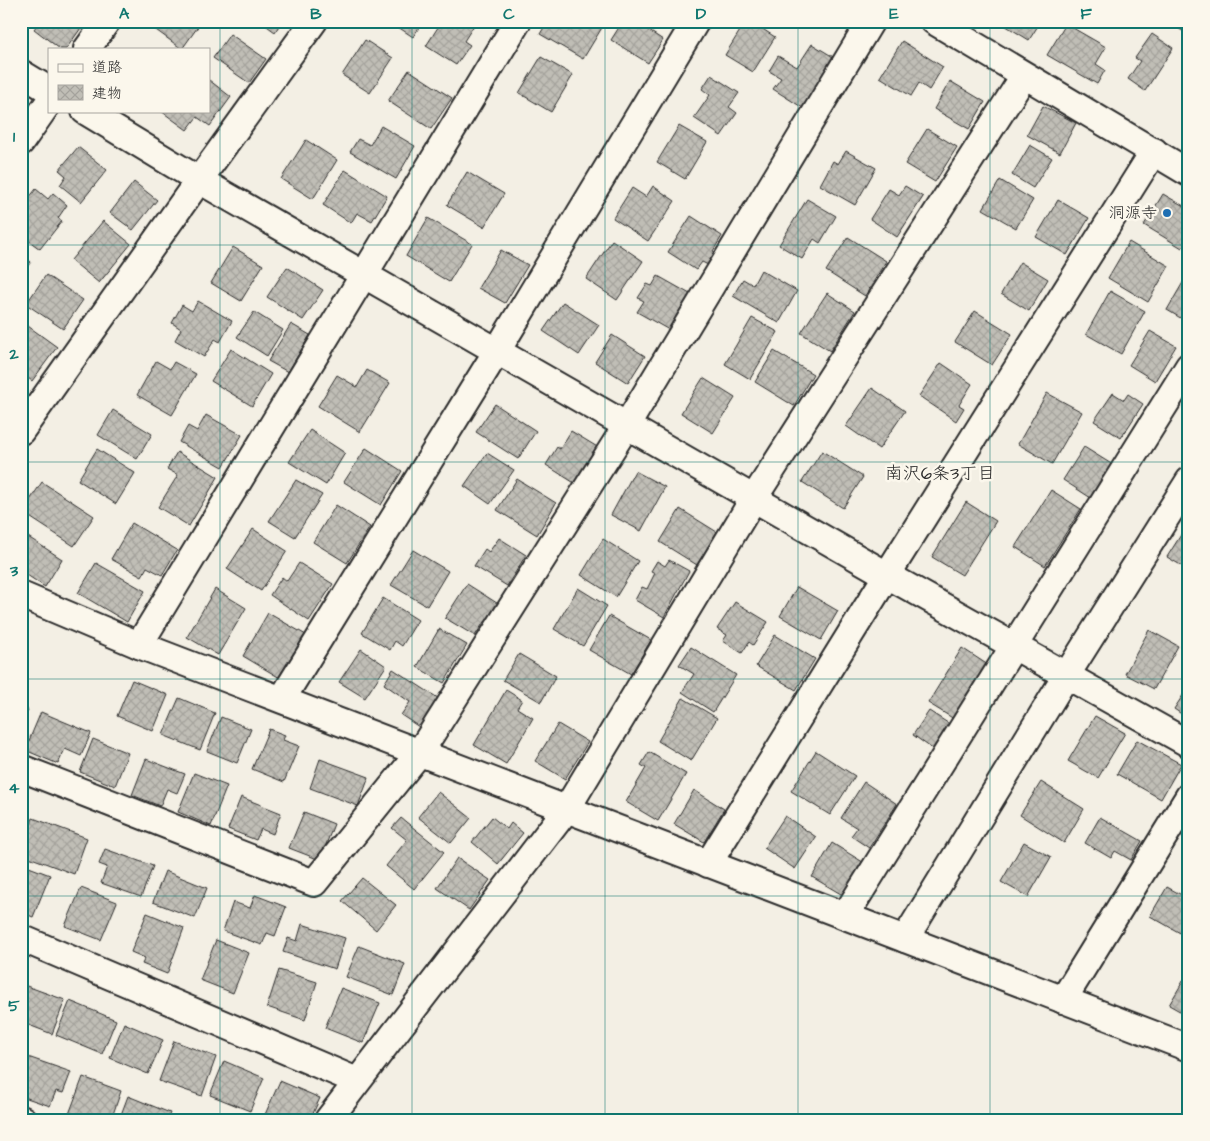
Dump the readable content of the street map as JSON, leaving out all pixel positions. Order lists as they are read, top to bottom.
{
  "districts": ["南沢6条3丁目"],
  "places": ["洞源寺"],
  "legend": ["道路", "建物"],
  "grid": {
    "columns": [
      "A",
      "B",
      "C",
      "D",
      "E",
      "F"
    ],
    "rows": [
      "1",
      "2",
      "3",
      "4",
      "5"
    ]
  }
}
